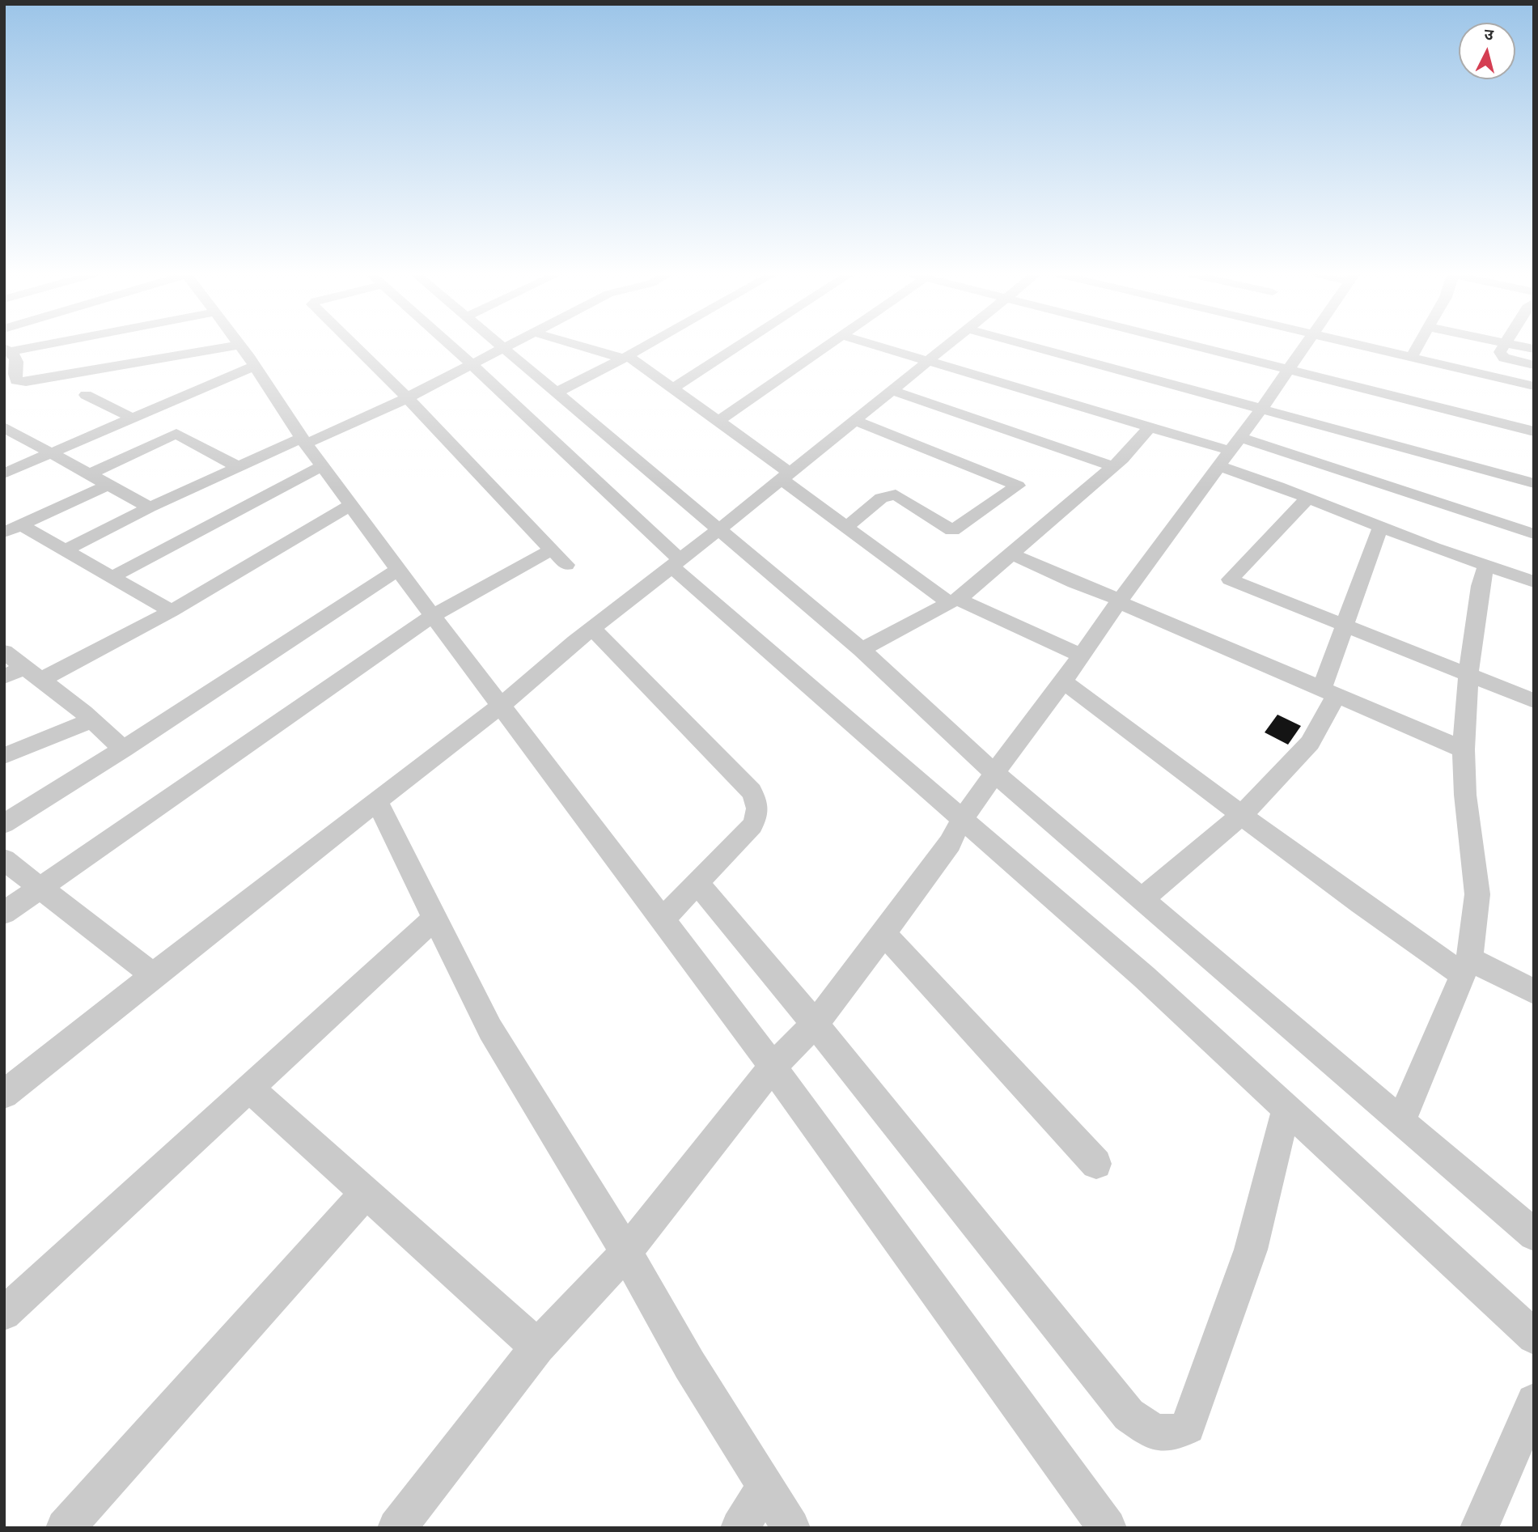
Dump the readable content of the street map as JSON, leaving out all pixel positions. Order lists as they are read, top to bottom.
{
  "north": "top"
}
